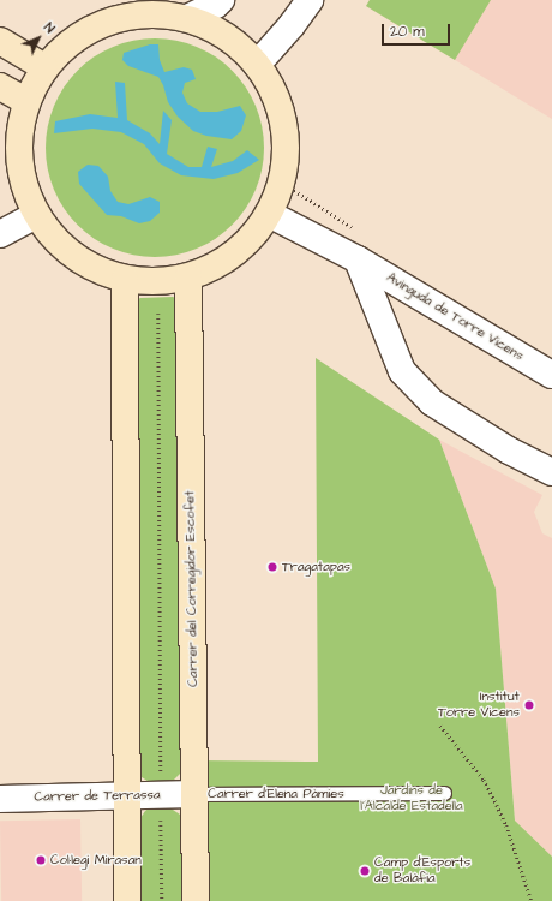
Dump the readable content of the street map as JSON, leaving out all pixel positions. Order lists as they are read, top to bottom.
{
  "streets": {
    "street": ["Avinguda de Torre Vicens", "Carrer del Corregidor Escofet", "Carrer de Terrassa"],
    "lane": ["Carrer d'Elena Pàmies"]
  },
  "crossings": [
    ["Carrer del Corregidor Escofet", "Carrer d'Elena Pàmies"],
    ["Carrer del Corregidor Escofet", "Carrer de Terrassa"],
    ["Carrer d'Elena Pàmies", "Carrer de Terrassa"]
  ],
  "parks": ["Jardins de l'Alcalde Estadella"],
  "places": [
    "Tragatapas",
    "Institut Torre Vicens",
    "Col·legi Mirasan",
    "Camp d'Esports de Balàfia"
  ],
  "scale_bar": "20 m",
  "north": "top right"
}
